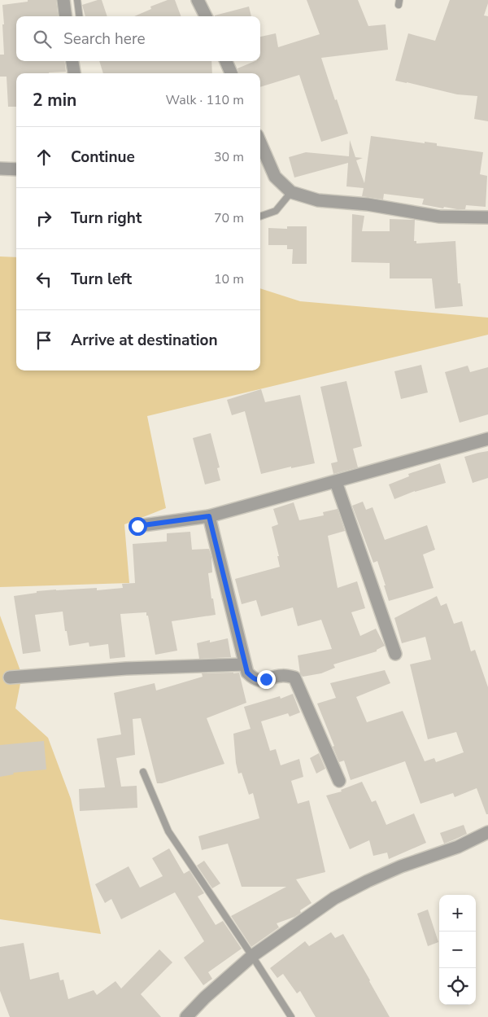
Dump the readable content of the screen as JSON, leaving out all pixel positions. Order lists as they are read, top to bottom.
{
  "page": {
    "search": "Search here",
    "heading": ["2 min", "Walk · 110 m"],
    "list": [
      ["Continue", "30 m"],
      ["Turn right", "70 m"],
      ["Turn left", "10 m"],
      "Arrive at destination"
    ],
    "map_buttons": ["+", "−"]
  }
}
